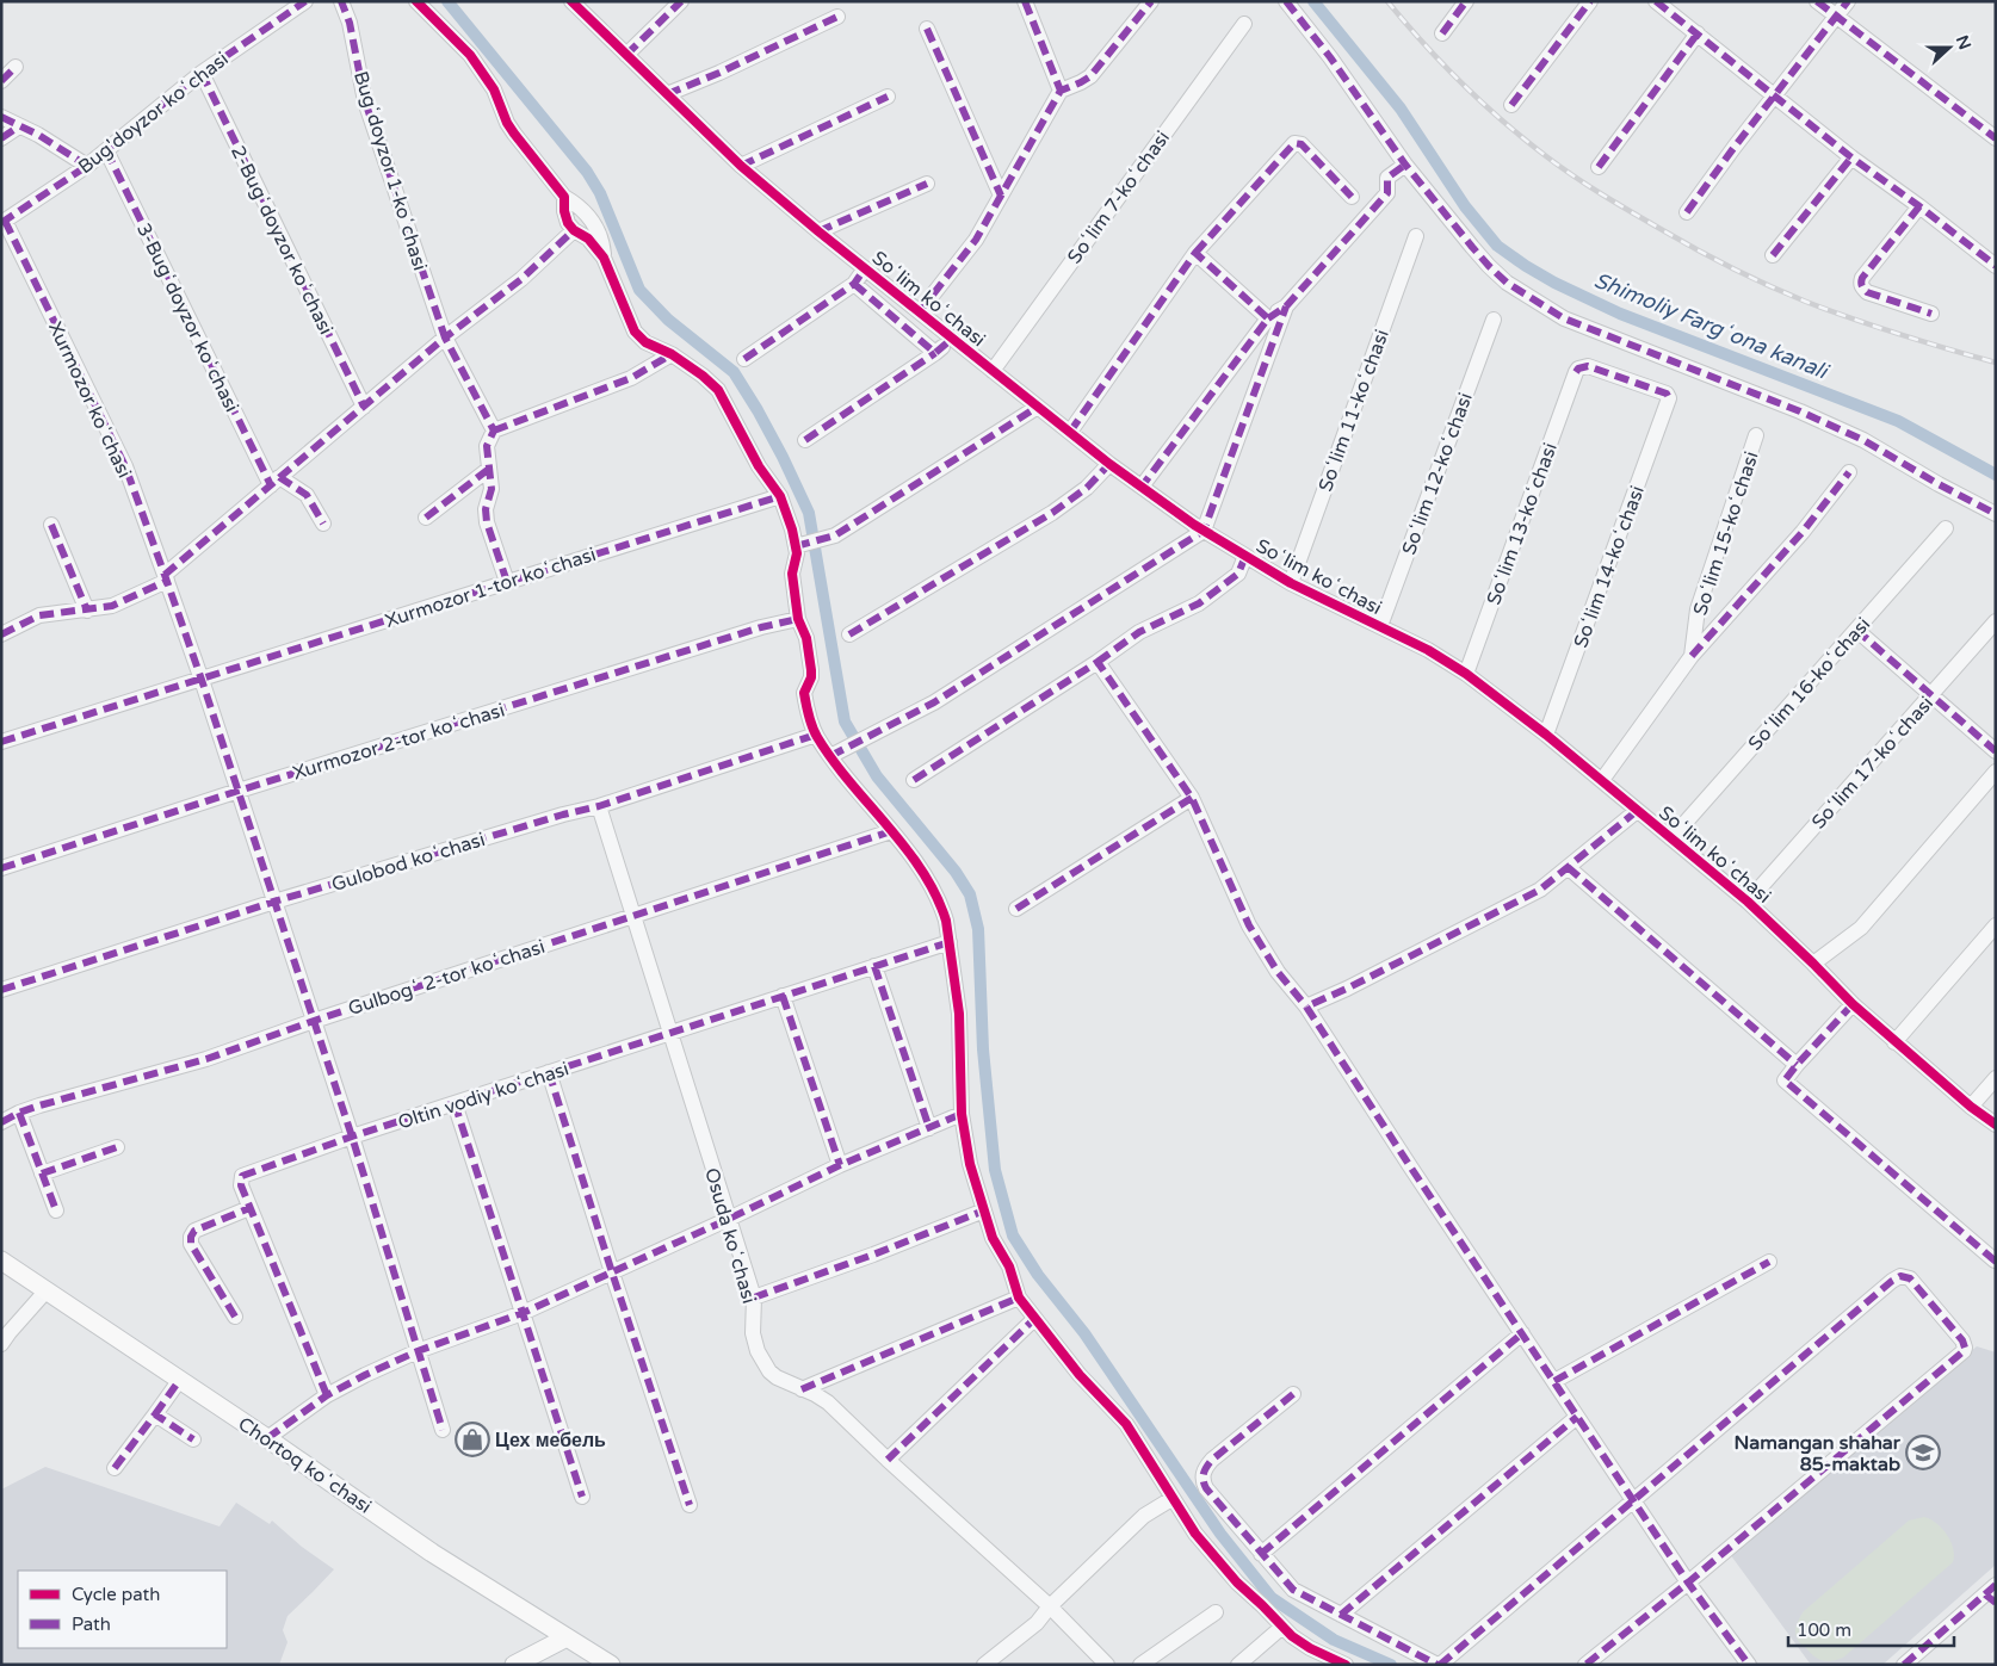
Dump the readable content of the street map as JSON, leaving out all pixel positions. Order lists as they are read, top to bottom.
{
  "streets": {
    "main road": ["Chortoq koʻchasi"],
    "street": [
      "Bug'doyzor koʻchasi",
      "Bugʻdoyzor 1-koʻchasi",
      "Soʻlim 7-koʻchasi",
      "2-Bugʻdoyzor koʻchasi",
      "Soʻlim koʻchasi",
      "3-Bugʻdoyzor koʻchasi",
      "Xurmozor koʻchasi",
      "Soʻlim 11-koʻchasi",
      "Soʻlim 12-koʻchasi",
      "Soʻlim 13-koʻchasi",
      "Soʻlim 15-koʻchasi",
      "Soʻlim 14-koʻchasi",
      "Xurmozor 1-tor koʻchasi",
      "Soʻlim 16-koʻchasi",
      "Xurmozor 2-tor koʻchasi",
      "Soʻlim 17-koʻchasi",
      "Gulobod koʻchasi",
      "Gulbogʻ 2-tor koʻchasi",
      "Oltin vodiy koʻchasi",
      "Osuda koʻchasi"
    ]
  },
  "crossings": [
    ["Bug'doyzor koʻchasi", "2-Bugʻdoyzor koʻchasi"],
    ["Bug'doyzor koʻchasi", "3-Bugʻdoyzor koʻchasi"],
    ["Bug'doyzor koʻchasi", "Xurmozor koʻchasi"],
    ["Soʻlim 7-koʻchasi", "Soʻlim koʻchasi"],
    ["Soʻlim koʻchasi", "Soʻlim 11-koʻchasi"],
    ["Soʻlim koʻchasi", "Soʻlim 12-koʻchasi"],
    ["Soʻlim koʻchasi", "Soʻlim 13-koʻchasi"],
    ["Soʻlim koʻchasi", "Soʻlim 15-koʻchasi"],
    ["Soʻlim koʻchasi", "Soʻlim 14-koʻchasi"],
    ["Soʻlim koʻchasi", "Soʻlim 16-koʻchasi"],
    ["Soʻlim koʻchasi", "Soʻlim 17-koʻchasi"],
    ["Xurmozor koʻchasi", "Xurmozor 1-tor koʻchasi"],
    ["Xurmozor koʻchasi", "Xurmozor 2-tor koʻchasi"],
    ["Xurmozor koʻchasi", "Gulobod koʻchasi"],
    ["Xurmozor koʻchasi", "Gulbogʻ 2-tor koʻchasi"],
    ["Xurmozor koʻchasi", "Oltin vodiy koʻchasi"],
    ["Soʻlim 13-koʻchasi", "Soʻlim 14-koʻchasi"],
    ["Gulobod koʻchasi", "Osuda koʻchasi"],
    ["Gulbogʻ 2-tor koʻchasi", "Osuda koʻchasi"],
    ["Oltin vodiy koʻchasi", "Osuda koʻchasi"]
  ],
  "water": ["Shimoliy Fargʻona kanali"],
  "places": {
    "shop": ["Цех мебель"],
    "school or university": ["Namangan shahar 85-maktab"]
  },
  "legend": ["Cycle path", "Path"],
  "scale_bar": "100 m",
  "north": "right"
}
